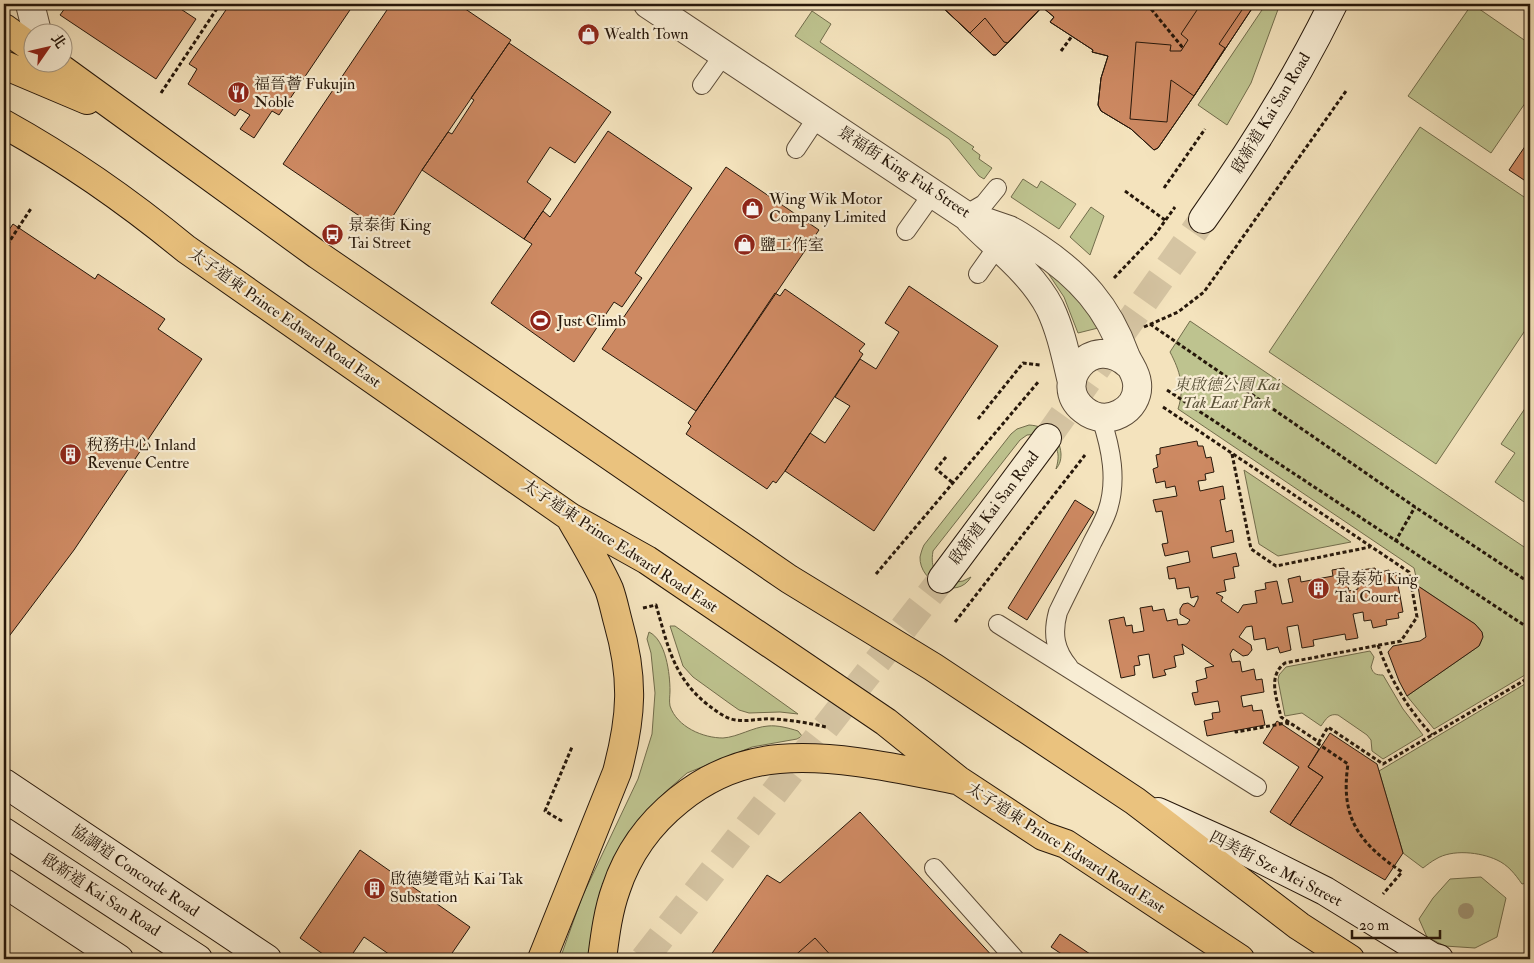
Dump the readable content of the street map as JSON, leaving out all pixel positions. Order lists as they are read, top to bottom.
{
  "streets": {
    "main road": [
      "啟新道 Kai San Road",
      "景福街 King Fuk Street",
      "太子道東 Prince Edward Road East",
      "四美街 Sze Mei Street",
      "協調道 Concorde Road"
    ]
  },
  "parks": ["東啟德公園 Kai Tak East Park"],
  "places": {
    "shop": ["Wealth Town", "Wing Wik Motor Company Limited", "鹽工作室"],
    "restaurant": ["福晉薈 Fukujin Noble"],
    "bus stop": ["景泰街 King Tai Street"],
    "sports": ["Just Climb"],
    "building": ["稅務中心 Inland Revenue Centre", "景泰苑 King Tai Court", "啟德變電站 Kai Tak Substation"]
  },
  "scale_bar": "20 m",
  "north": "top right"
}
